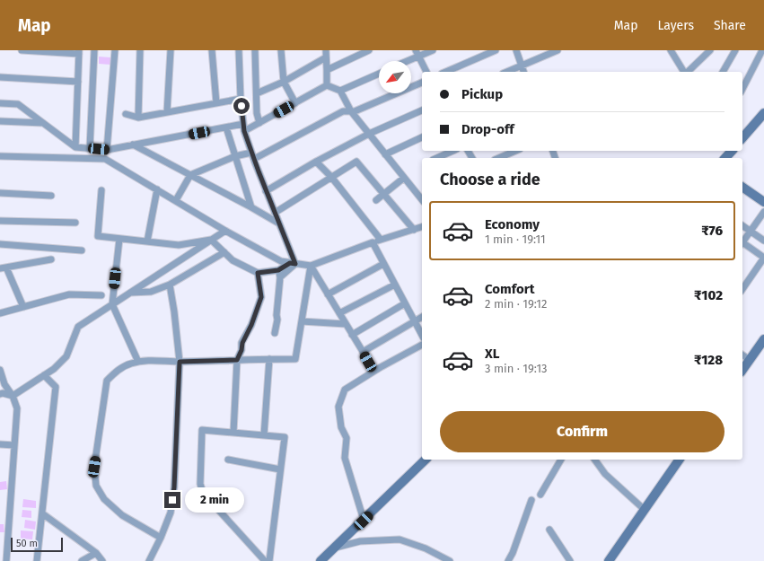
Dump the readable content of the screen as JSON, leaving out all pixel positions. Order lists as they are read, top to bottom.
{
  "scale_bar": "50 m",
  "north": "bottom left",
  "page": {
    "header": "Map",
    "nav": ["Map", "Layers", "Share"],
    "banner": ["Pickup", "Drop-off"],
    "heading": "Choose a ride",
    "list": [
      {
        "name": "Economy",
        "note": "1 min · 19:11",
        "value": "₹76"
      },
      {
        "name": "Comfort",
        "note": "2 min · 19:12",
        "value": "₹102"
      },
      {
        "name": "XL",
        "note": "3 min · 19:13",
        "value": "₹128"
      }
    ],
    "buttons": "Confirm",
    "bubble": "2 min",
    "scale": "50 m"
  }
}
